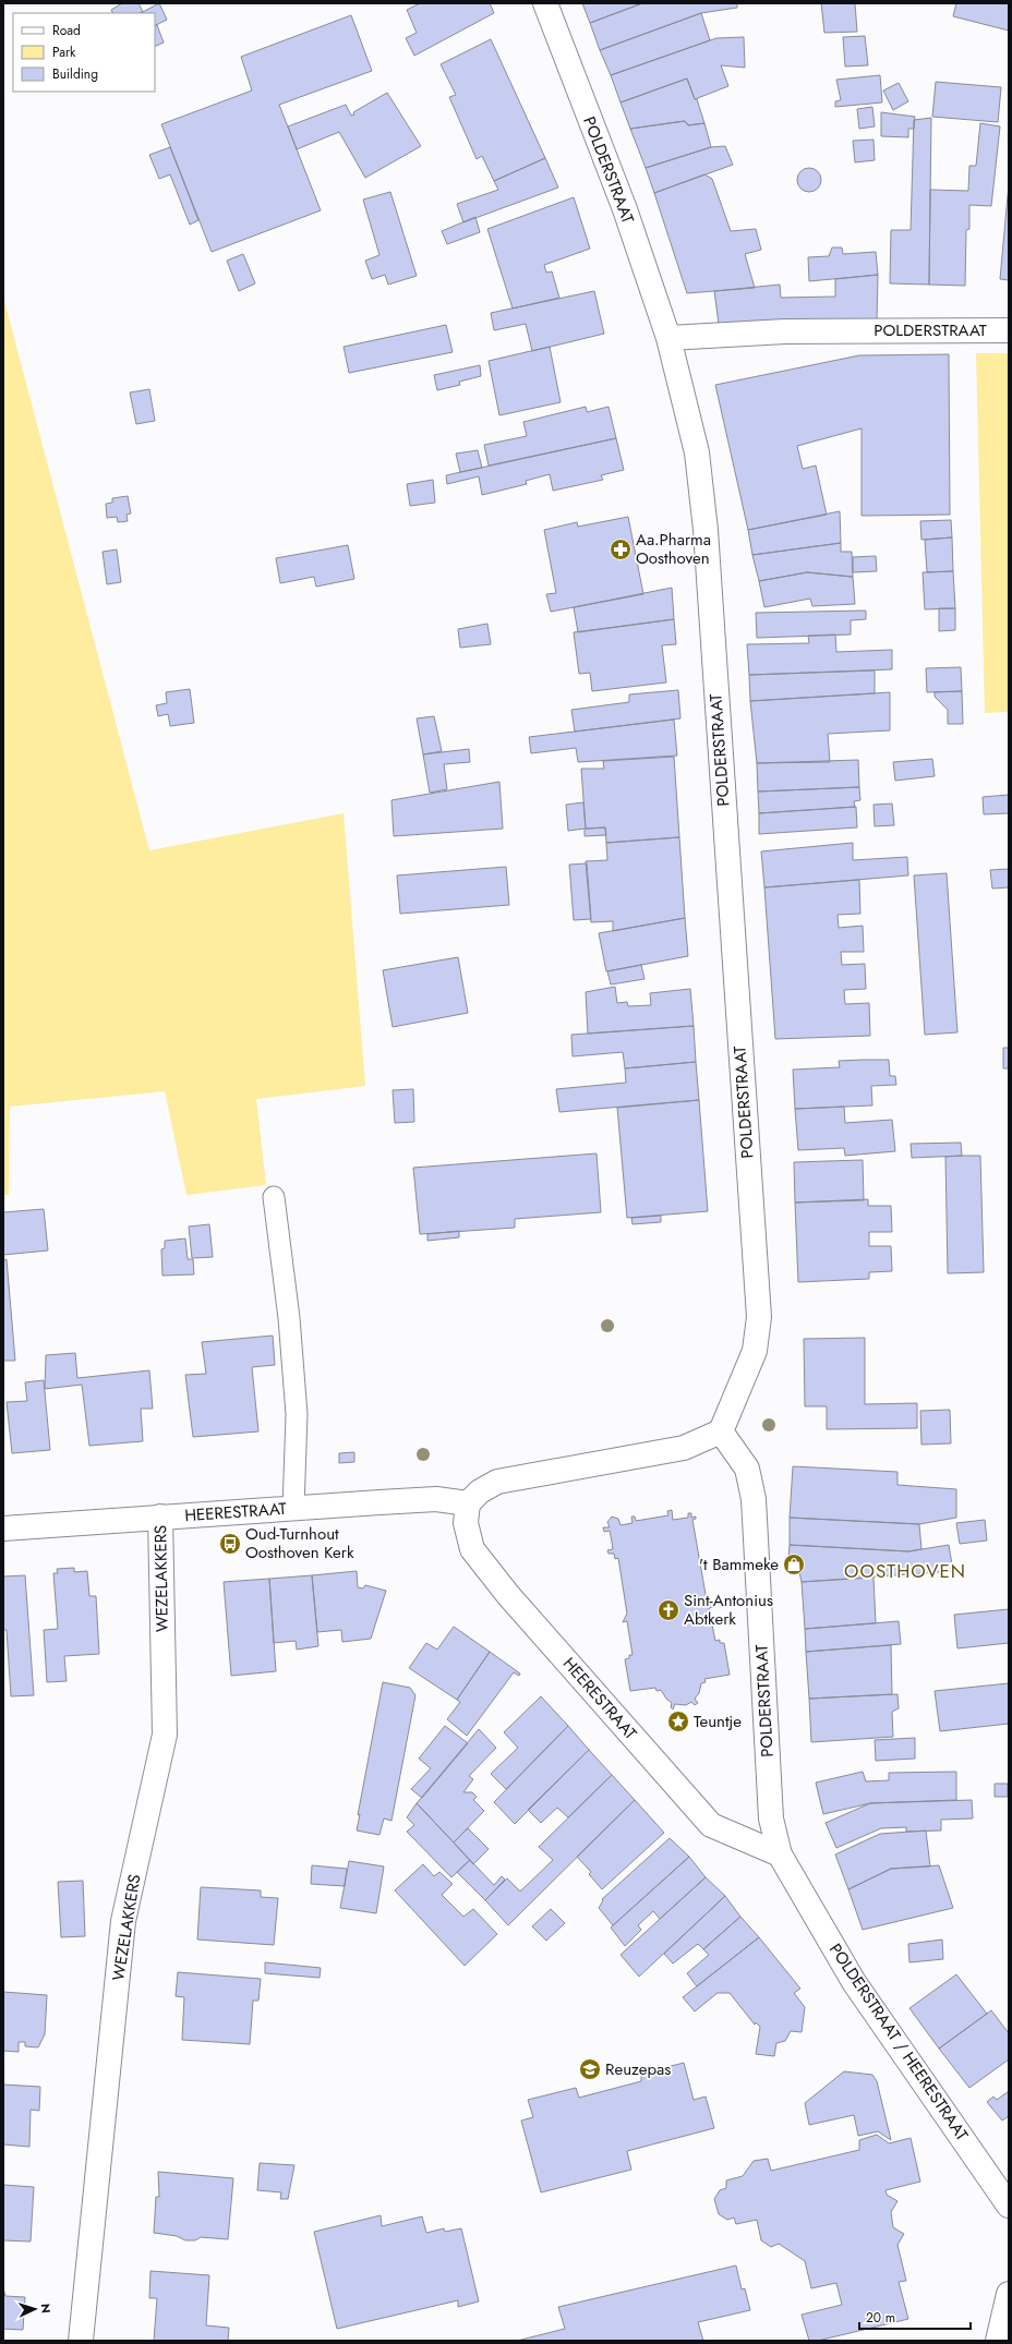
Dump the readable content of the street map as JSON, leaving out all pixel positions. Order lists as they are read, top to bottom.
{
  "streets": {
    "street": [
      "POLDERSTRAAT",
      "HEERESTRAAT",
      "WEZELAKKERS",
      "POLDERSTRAAT / HEERESTRAAT"
    ]
  },
  "crossings": [
    ["POLDERSTRAAT", "HEERESTRAAT"],
    ["POLDERSTRAAT", "POLDERSTRAAT / HEERESTRAAT"],
    ["HEERESTRAAT", "WEZELAKKERS"],
    ["HEERESTRAAT", "POLDERSTRAAT / HEERESTRAAT"]
  ],
  "districts": ["OOSTHOVEN"],
  "places": {
    "pharmacy": ["Aa.Pharma Oosthoven"],
    "bus stop": ["Oud-Turnhout Oosthoven Kerk"],
    "shop": ["'t Bammeke"],
    "church": ["Sint-Antonius Abtkerk"],
    "place": ["Teuntje"],
    "school or university": ["Reuzepas"]
  },
  "legend": ["Road", "Park", "Building"],
  "scale_bar": "20 m",
  "north": "right"
}
